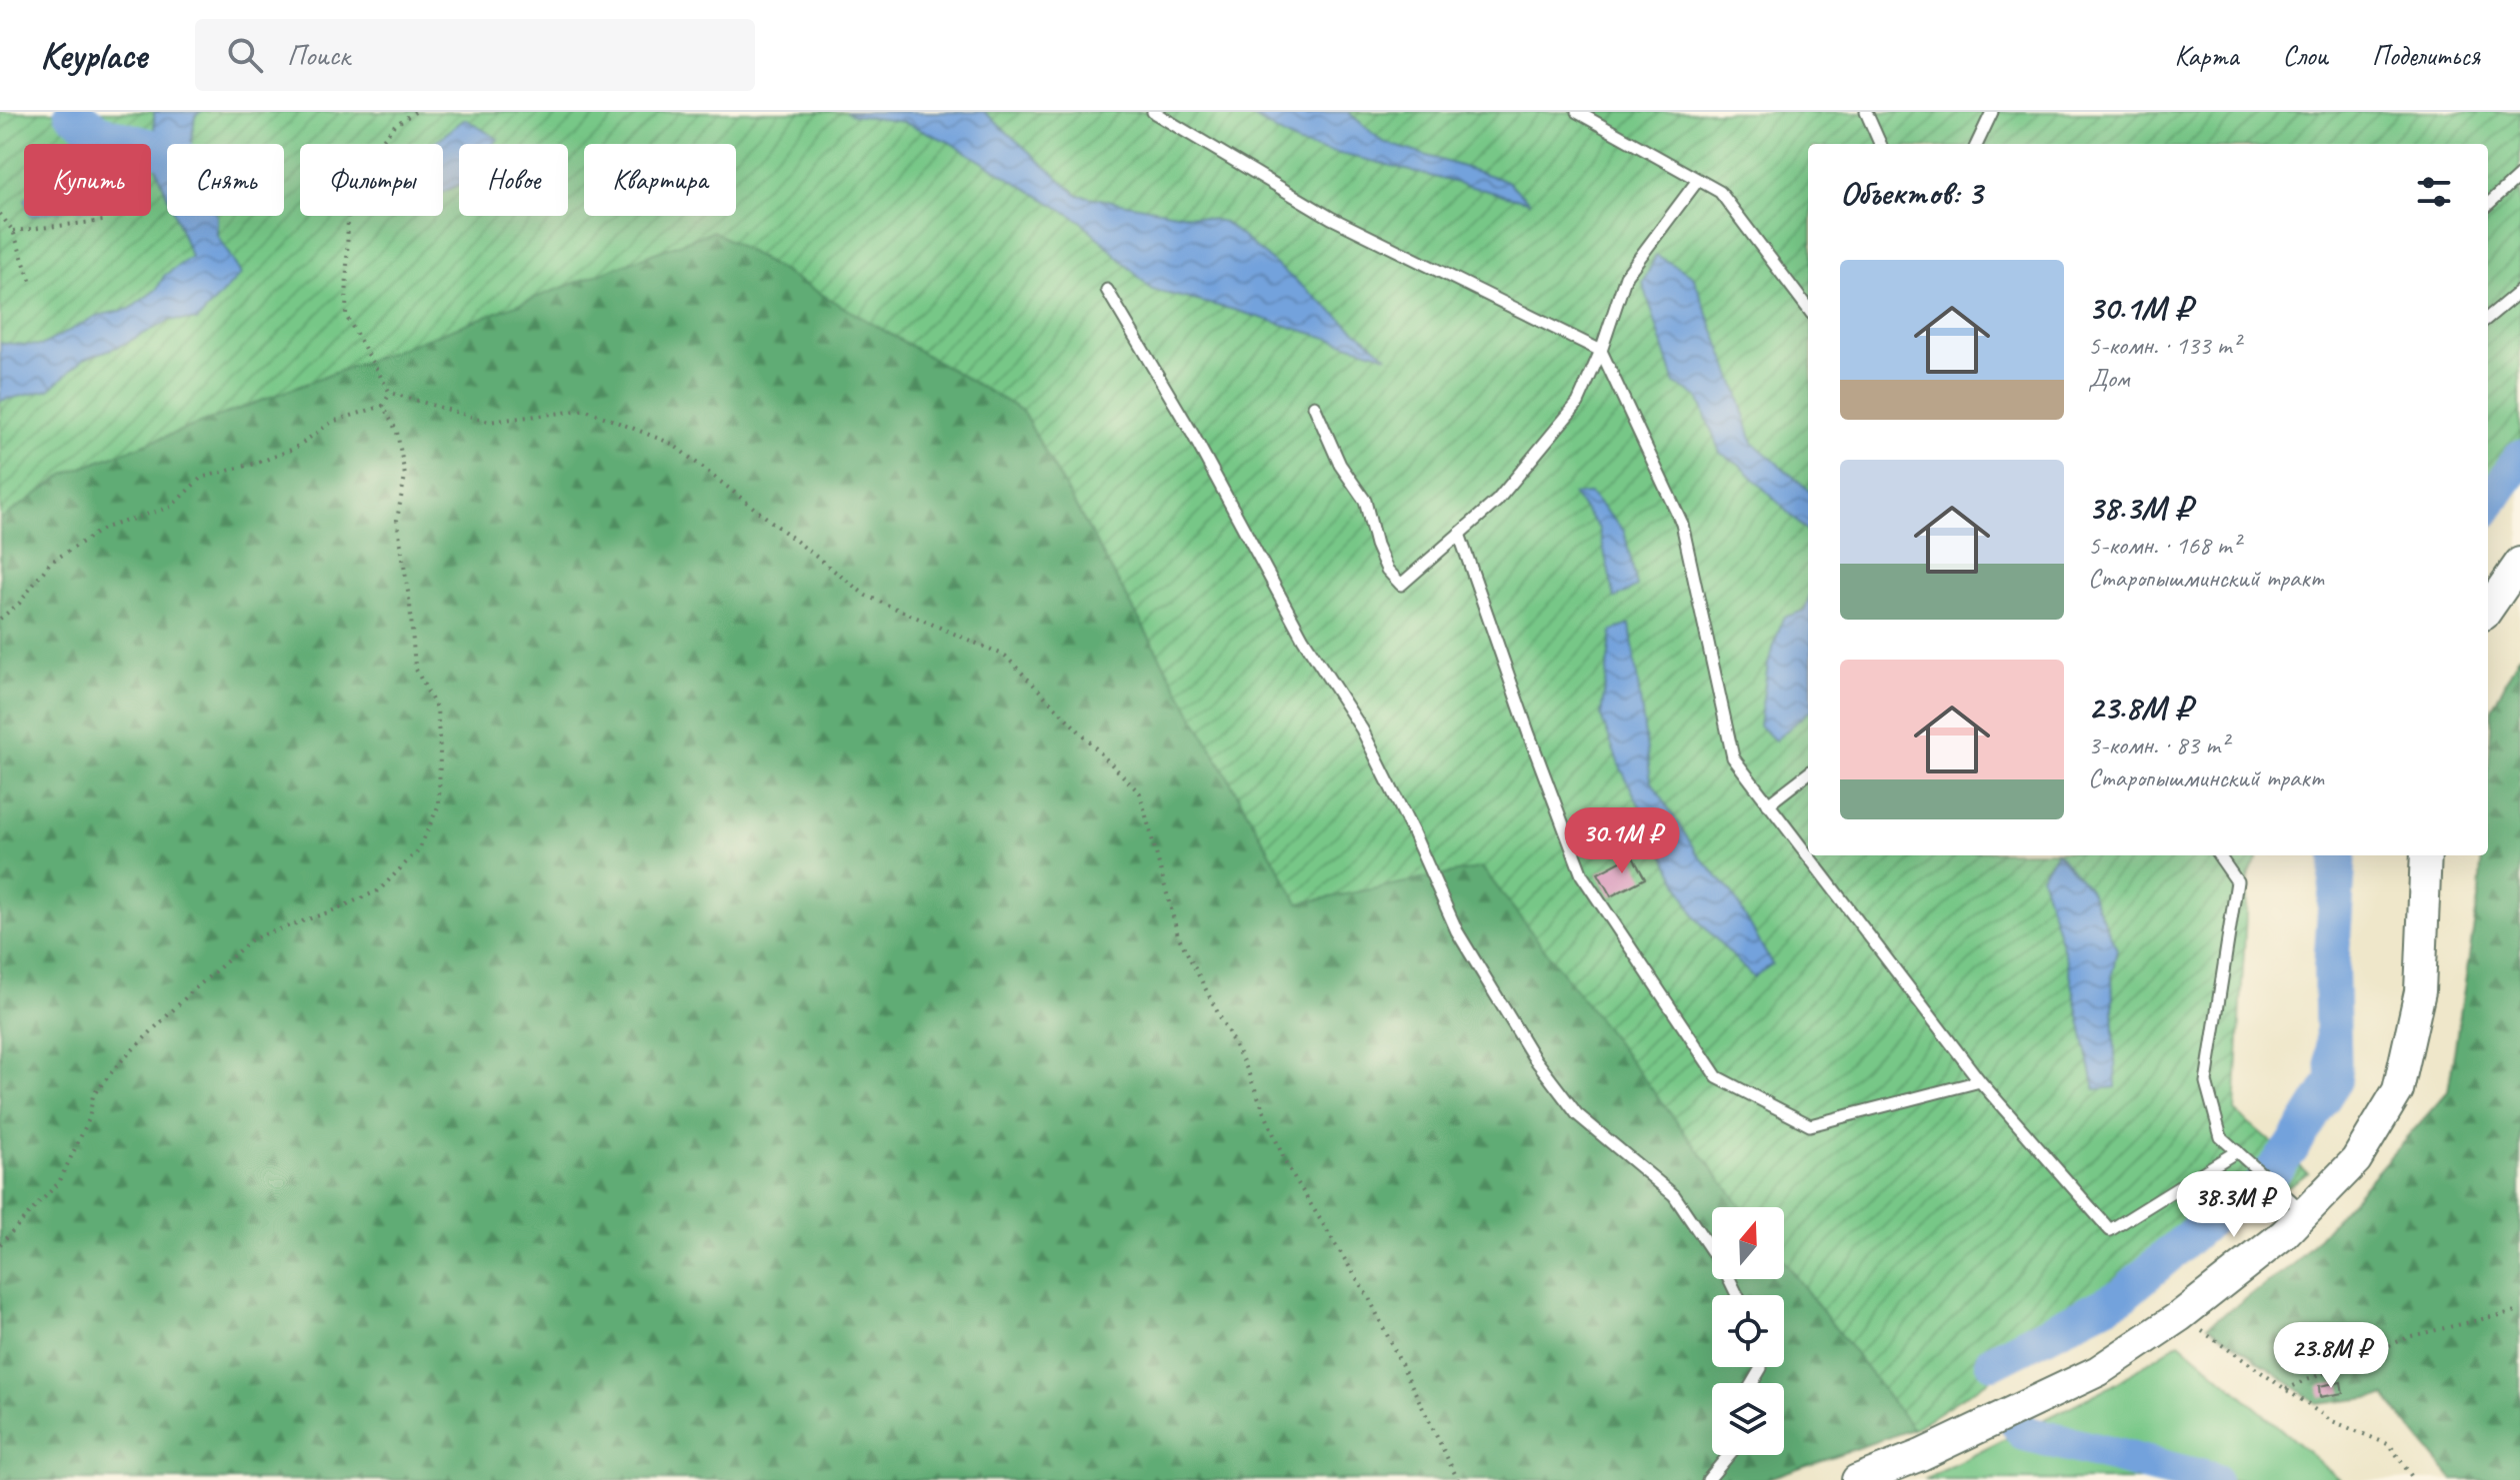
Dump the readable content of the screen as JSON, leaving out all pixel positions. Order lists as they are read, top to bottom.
{
  "north": "top",
  "page": {
    "header": "Keyplace",
    "search": "Поиск",
    "nav": ["Карта", "Слои", "Поделиться"],
    "chip": [
      "Купить",
      "Снять",
      "Фильтры",
      "Новое",
      "Квартира"
    ],
    "heading": "Объектов: 3",
    "list": [
      {
        "name": "30.1M ₽",
        "note": "5-комн. · 133 m² · Дом"
      },
      {
        "name": "38.3M ₽",
        "note": "5-комн. · 168 m² · Старопышминский тракт"
      },
      {
        "name": "23.8M ₽",
        "note": "3-комн. · 83 m² · Старопышминский тракт"
      }
    ],
    "price": ["30.1M ₽", "38.3M ₽", "23.8M ₽"]
  }
}
